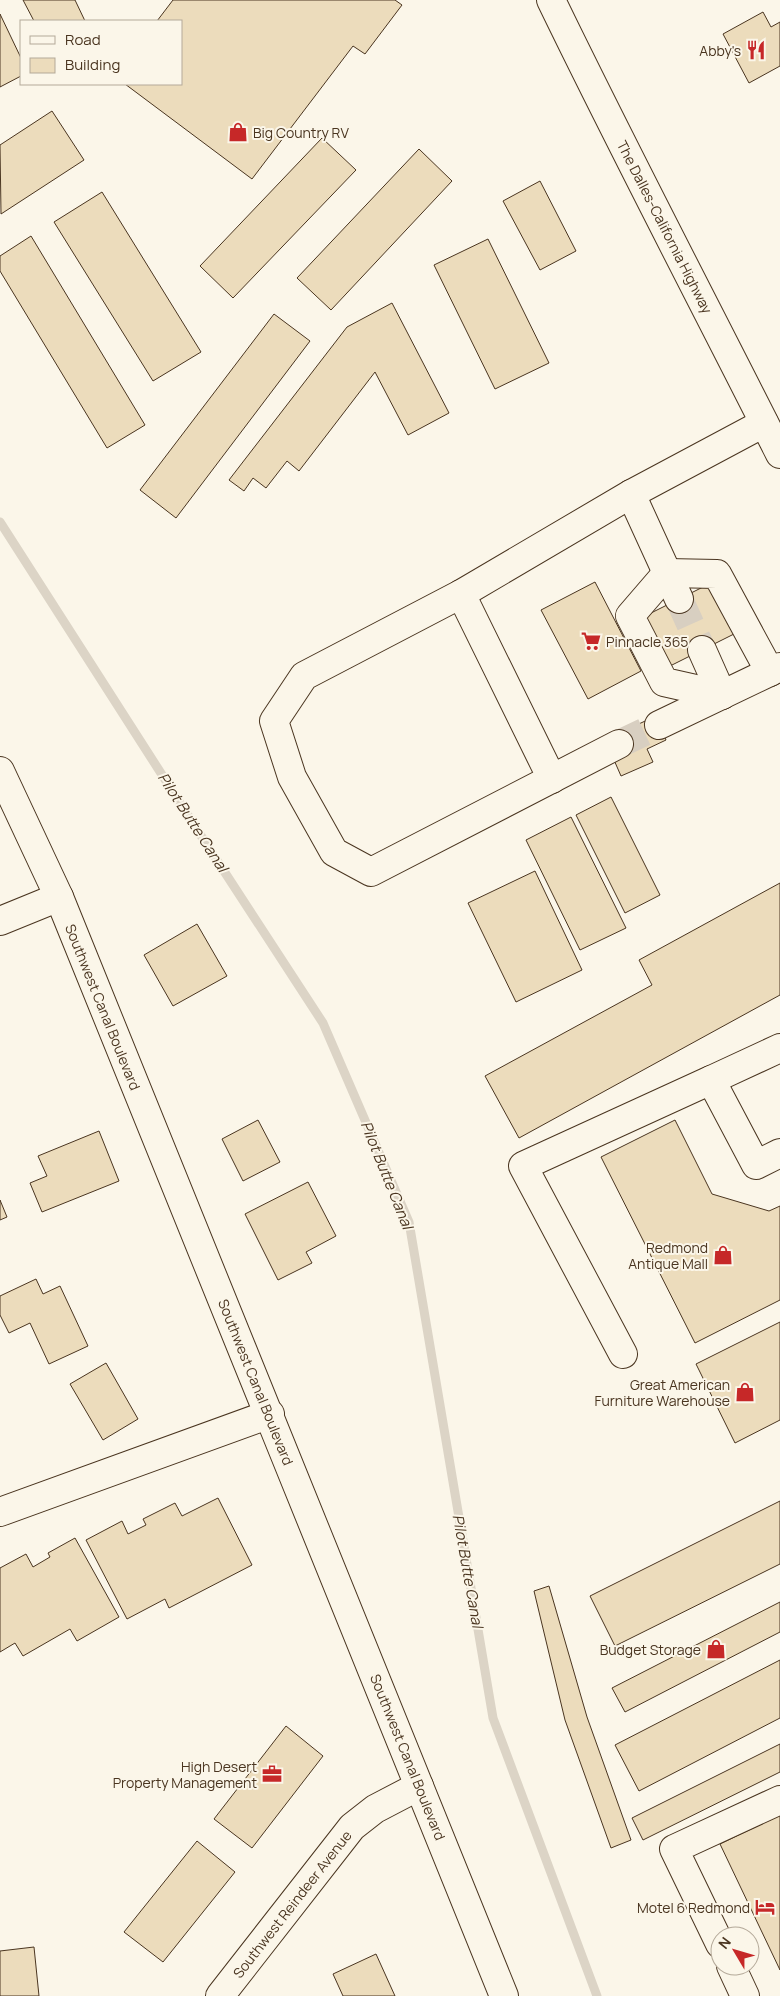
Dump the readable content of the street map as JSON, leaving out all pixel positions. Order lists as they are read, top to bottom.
{
  "streets": {
    "main road": ["The Dalles-California Highway", "Southwest Canal Boulevard", "Southwest Reindeer Avenue"]
  },
  "crossings": [
    ["Southwest Canal Boulevard", "Southwest Reindeer Avenue"]
  ],
  "water": ["Pilot Butte Canal"],
  "places": {
    "restaurant": ["Abby's"],
    "shop": [
      "Big Country RV",
      "Redmond Antique Mall",
      "Great American Furniture Warehouse",
      "Budget Storage"
    ],
    "supermarket": ["Pinnacle 365"],
    "office": ["High Desert Property Management"],
    "hotel": ["Motel 6 Redmond"]
  },
  "legend": ["Road", "Building"],
  "north": "top left"
}
